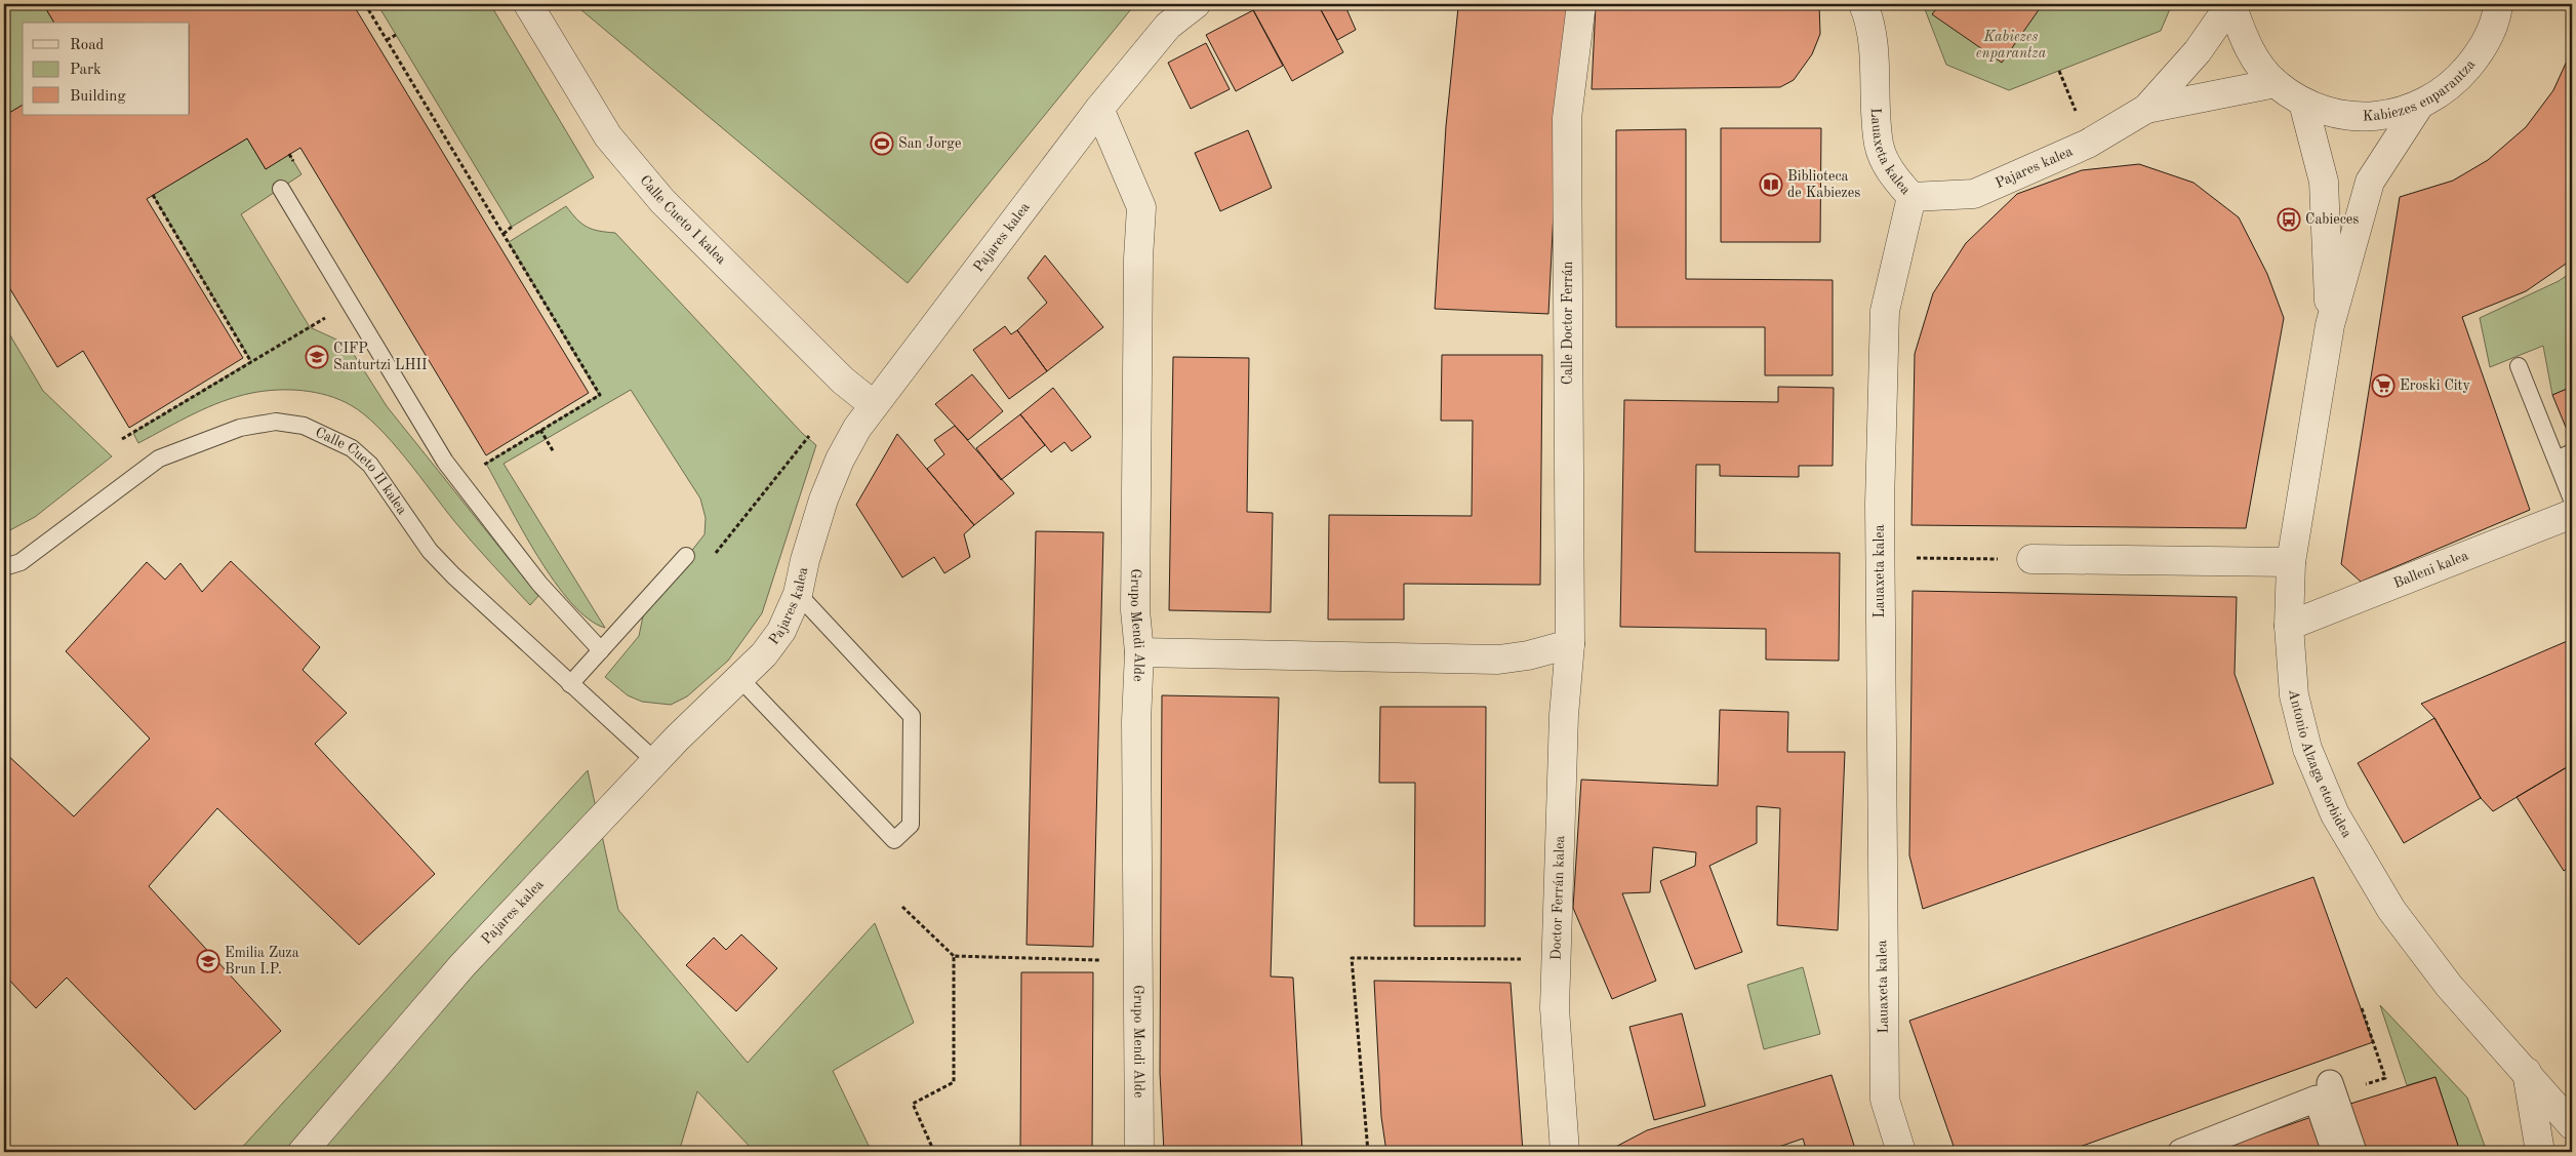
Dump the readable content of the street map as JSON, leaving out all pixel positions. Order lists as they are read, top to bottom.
{
  "streets": {
    "street": [
      "Kabiezes enparantza",
      "Lauaxeta kalea",
      "Pajares kalea",
      "Calle Cueto I kalea",
      "Calle Doctor Ferrán",
      "Balleni kalea",
      "Grupo Mendi Alde",
      "Antonio Alzaga etorbidea",
      "Doctor Ferrán kalea"
    ],
    "lane": ["Calle Cueto II kalea"]
  },
  "crossings": [
    ["Kabiezes enparantza", "Pajares kalea"],
    ["Kabiezes enparantza", "Antonio Alzaga etorbidea"],
    ["Lauaxeta kalea", "Pajares kalea"],
    ["Pajares kalea", "Calle Cueto I kalea"],
    ["Pajares kalea", "Calle Cueto II kalea"],
    ["Pajares kalea", "Grupo Mendi Alde"],
    ["Calle Doctor Ferrán", "Doctor Ferrán kalea"],
    ["Balleni kalea", "Antonio Alzaga etorbidea"]
  ],
  "parks": ["Kabiezes enparantza"],
  "places": {
    "sports": ["San Jorge"],
    "library": ["Biblioteca de Kabiezes"],
    "bus stop": ["Cabieces"],
    "school or university": ["CIFP Santurtzi LHII", "Emilia Zuza Brun I.P."],
    "supermarket": ["Eroski City"]
  },
  "legend": ["Road", "Park", "Building"]
}
